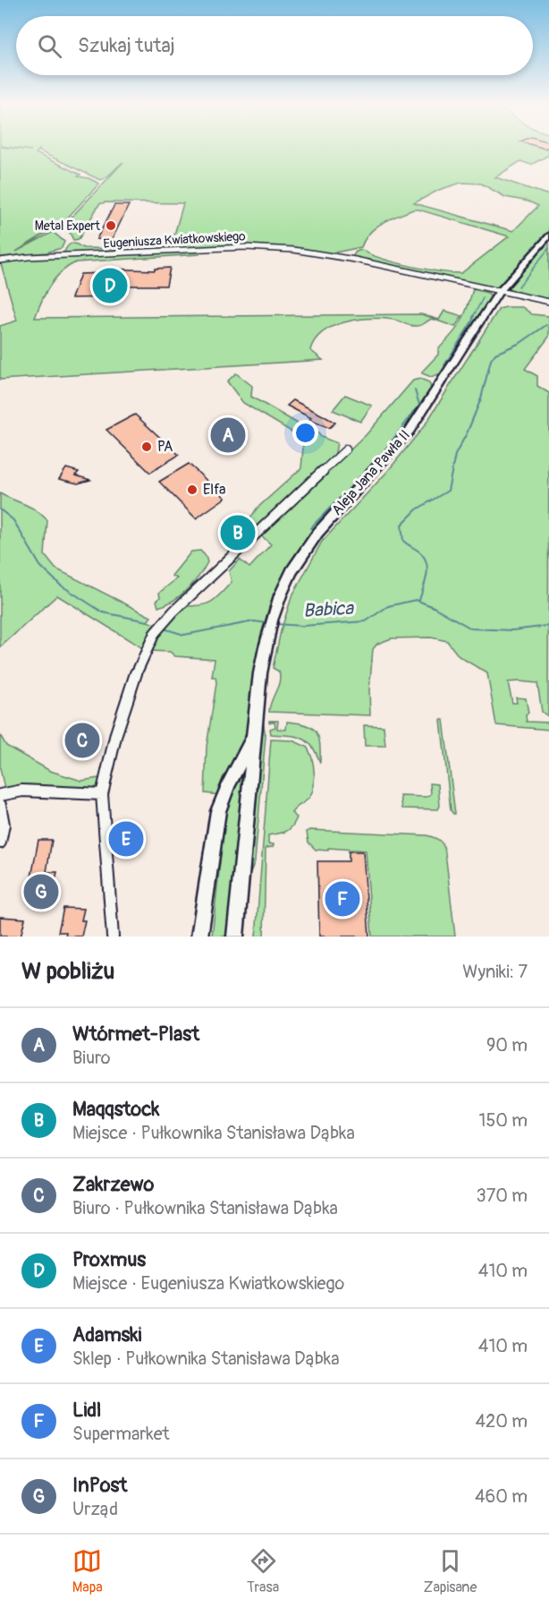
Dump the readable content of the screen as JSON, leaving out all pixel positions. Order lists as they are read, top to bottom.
{
  "streets": {
    "street": ["Eugeniusza Kwiatkowskiego", "Aleja Jana Pawła II"]
  },
  "crossings": [
    ["Eugeniusza Kwiatkowskiego", "Aleja Jana Pawła II"]
  ],
  "water": ["Babica"],
  "places": ["Metal Expert", "PA", "Elfa"],
  "page": {
    "search": "Szukaj tutaj",
    "pins": [
      "D",
      "A",
      "B",
      "C",
      "E",
      "G",
      "F"
    ],
    "heading": ["W pobliżu", "Wyniki: 7"],
    "list": [
      {
        "mark": "A",
        "name": "Wtórmet-Plast",
        "note": "Biuro",
        "value": "90 m"
      },
      {
        "mark": "B",
        "name": "Maqqstock",
        "note": "Miejsce · Pułkownika Stanisława Dąbka",
        "value": "150 m"
      },
      {
        "mark": "C",
        "name": "Zakrzewo",
        "note": "Biuro · Pułkownika Stanisława Dąbka",
        "value": "370 m"
      },
      {
        "mark": "D",
        "name": "Proxmus",
        "note": "Miejsce · Eugeniusza Kwiatkowskiego",
        "value": "410 m"
      },
      {
        "mark": "E",
        "name": "Adamski",
        "note": "Sklep · Pułkownika Stanisława Dąbka",
        "value": "410 m"
      },
      {
        "mark": "F",
        "name": "Lidl",
        "note": "Supermarket",
        "value": "420 m"
      },
      {
        "mark": "G",
        "name": "InPost",
        "note": "Urząd",
        "value": "460 m"
      }
    ],
    "nav": ["Mapa", "Trasa", "Zapisane"]
  }
}
